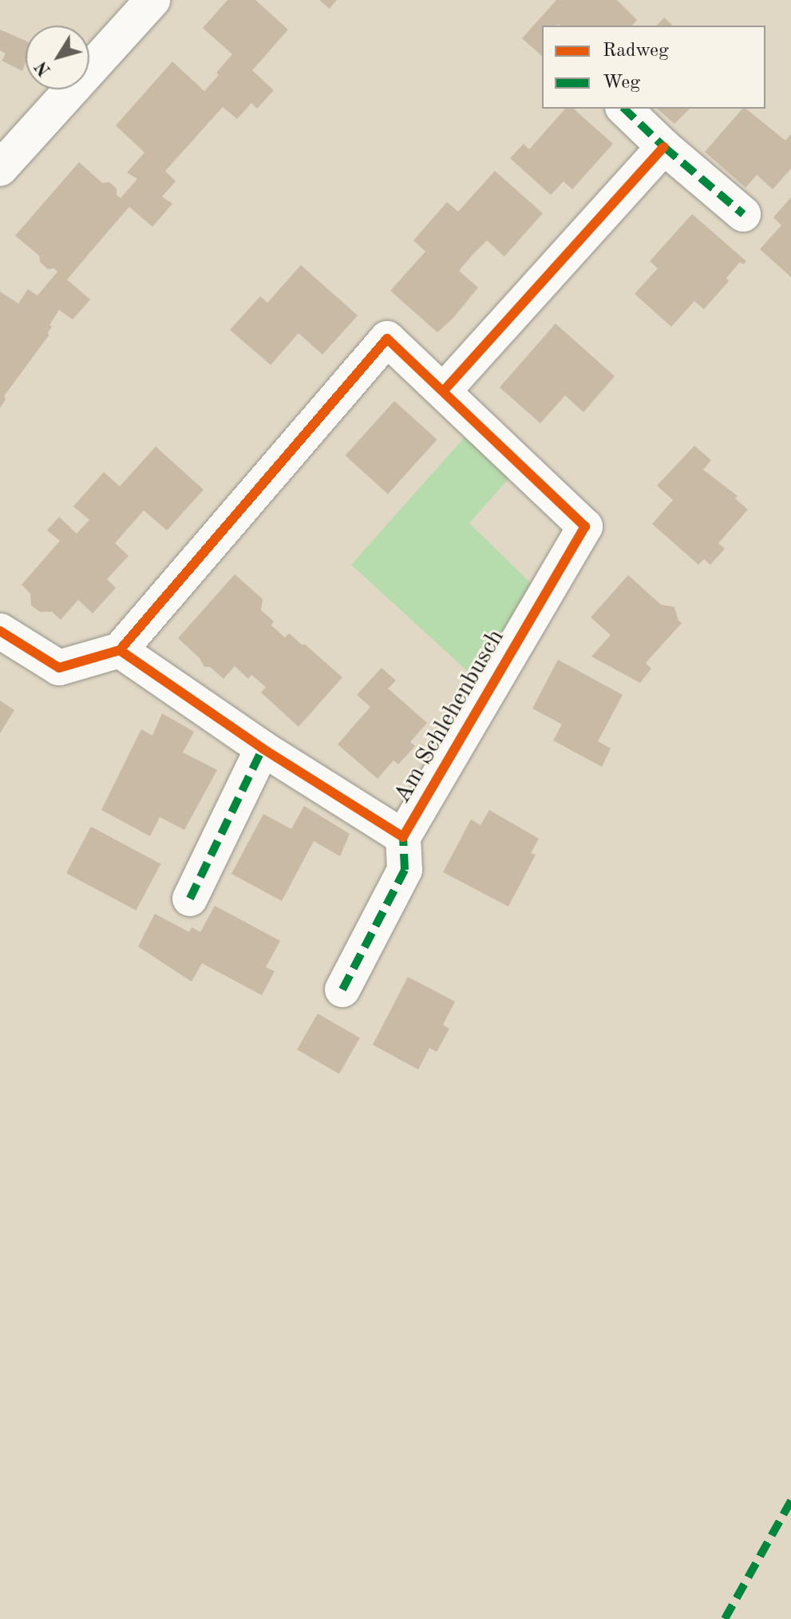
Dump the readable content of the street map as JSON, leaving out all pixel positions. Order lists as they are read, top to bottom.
{
  "streets": {
    "street": ["Am Schlehenbusch"]
  },
  "legend": ["Radweg", "Weg"],
  "north": "bottom left"
}
